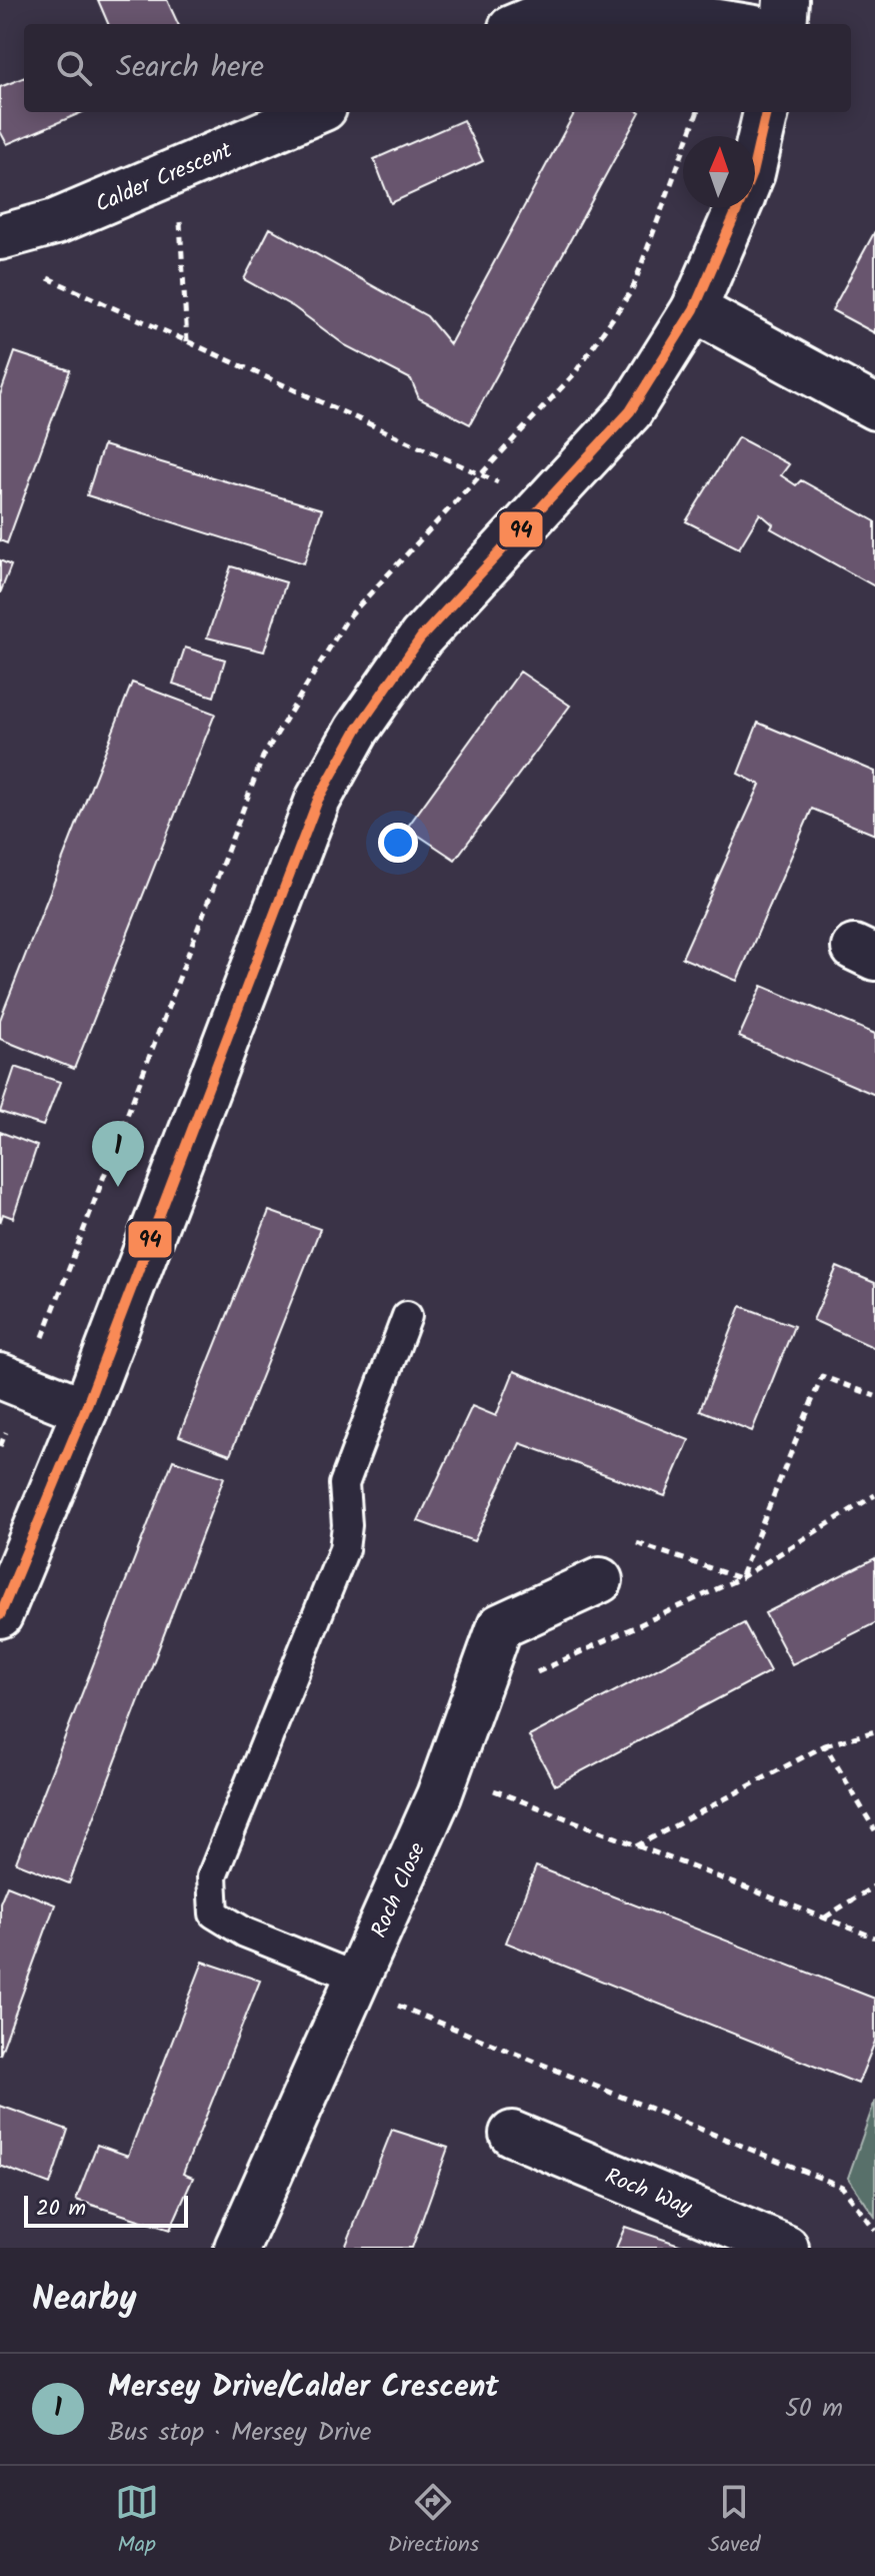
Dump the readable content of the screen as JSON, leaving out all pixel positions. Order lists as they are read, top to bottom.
{
  "streets": {
    "street": ["Calder Crescent", "Roch Close", "Roch Way"]
  },
  "lines": ["transit line 94"],
  "scale_bar": "20 m",
  "north": "top",
  "page": {
    "search": "Search here",
    "pins": "1",
    "scale": "20 m",
    "heading": "Nearby",
    "list": [
      {
        "mark": "1",
        "name": "Mersey Drive/Calder Crescent",
        "note": "Bus stop · Mersey Drive",
        "value": "50 m"
      }
    ],
    "nav": ["Map", "Directions", "Saved"]
  }
}
